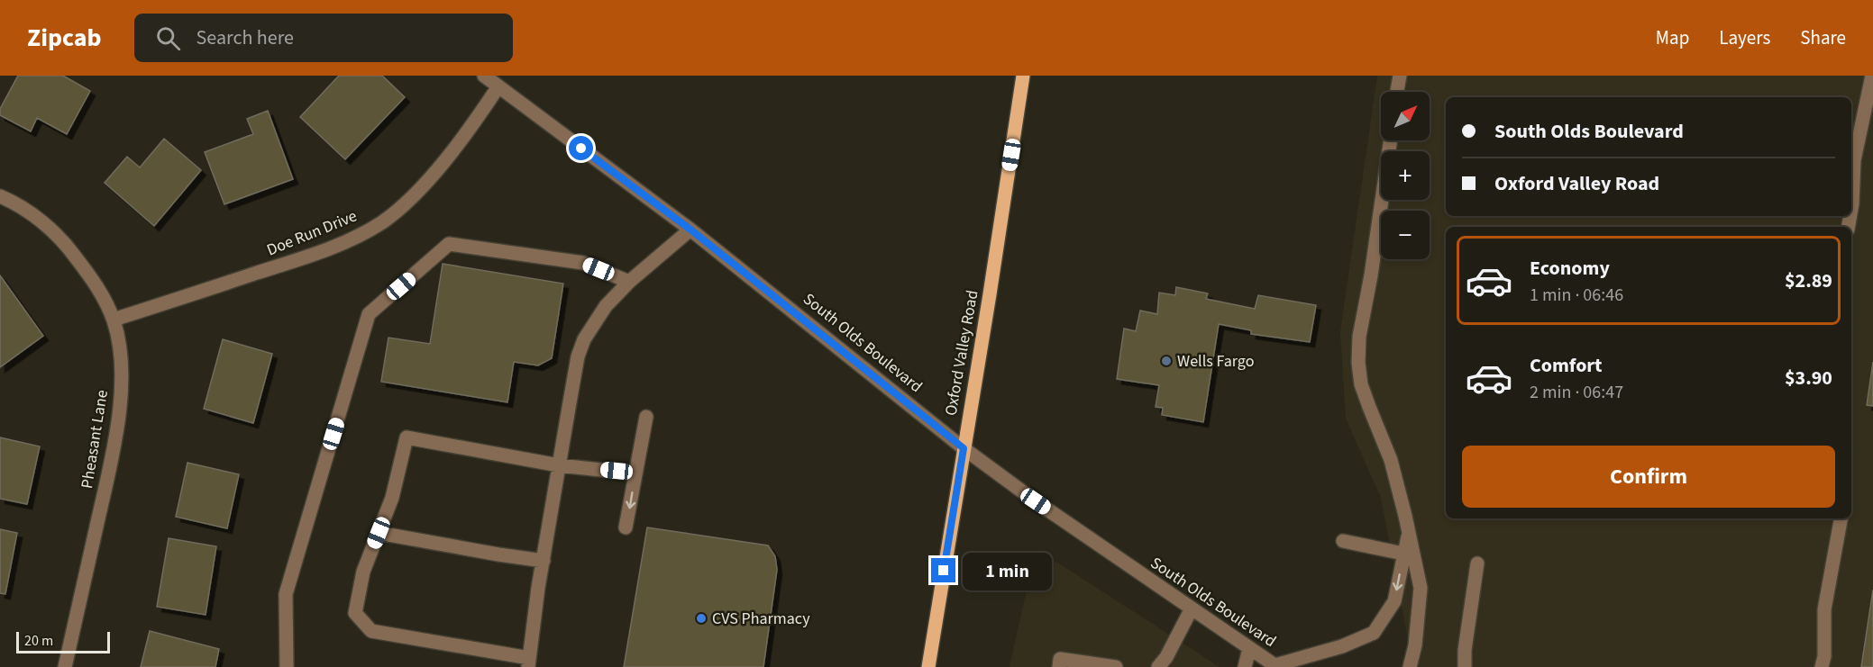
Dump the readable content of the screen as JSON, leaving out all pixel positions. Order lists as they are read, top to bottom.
{
  "streets": {
    "main road": ["Oxford Valley Road"],
    "street": ["Doe Run Drive", "South Olds Boulevard", "Pheasant Lane"]
  },
  "crossings": [
    ["Doe Run Drive", "South Olds Boulevard"],
    ["Doe Run Drive", "Pheasant Lane"],
    ["South Olds Boulevard", "Oxford Valley Road"]
  ],
  "places": ["Wells Fargo", "CVS Pharmacy"],
  "scale_bar": "20 m",
  "north": "top right",
  "page": {
    "header": "Zipcab",
    "search": "Search here",
    "nav": ["Map", "Layers", "Share"],
    "map_buttons": ["+", "−"],
    "banner": ["South Olds Boulevard", "Oxford Valley Road"],
    "list": [
      {
        "name": "Economy",
        "note": "1 min · 06:46",
        "value": "$2.89"
      },
      {
        "name": "Comfort",
        "note": "2 min · 06:47",
        "value": "$3.90"
      }
    ],
    "buttons": "Confirm",
    "bubble": "1 min",
    "scale": "20 m"
  }
}
